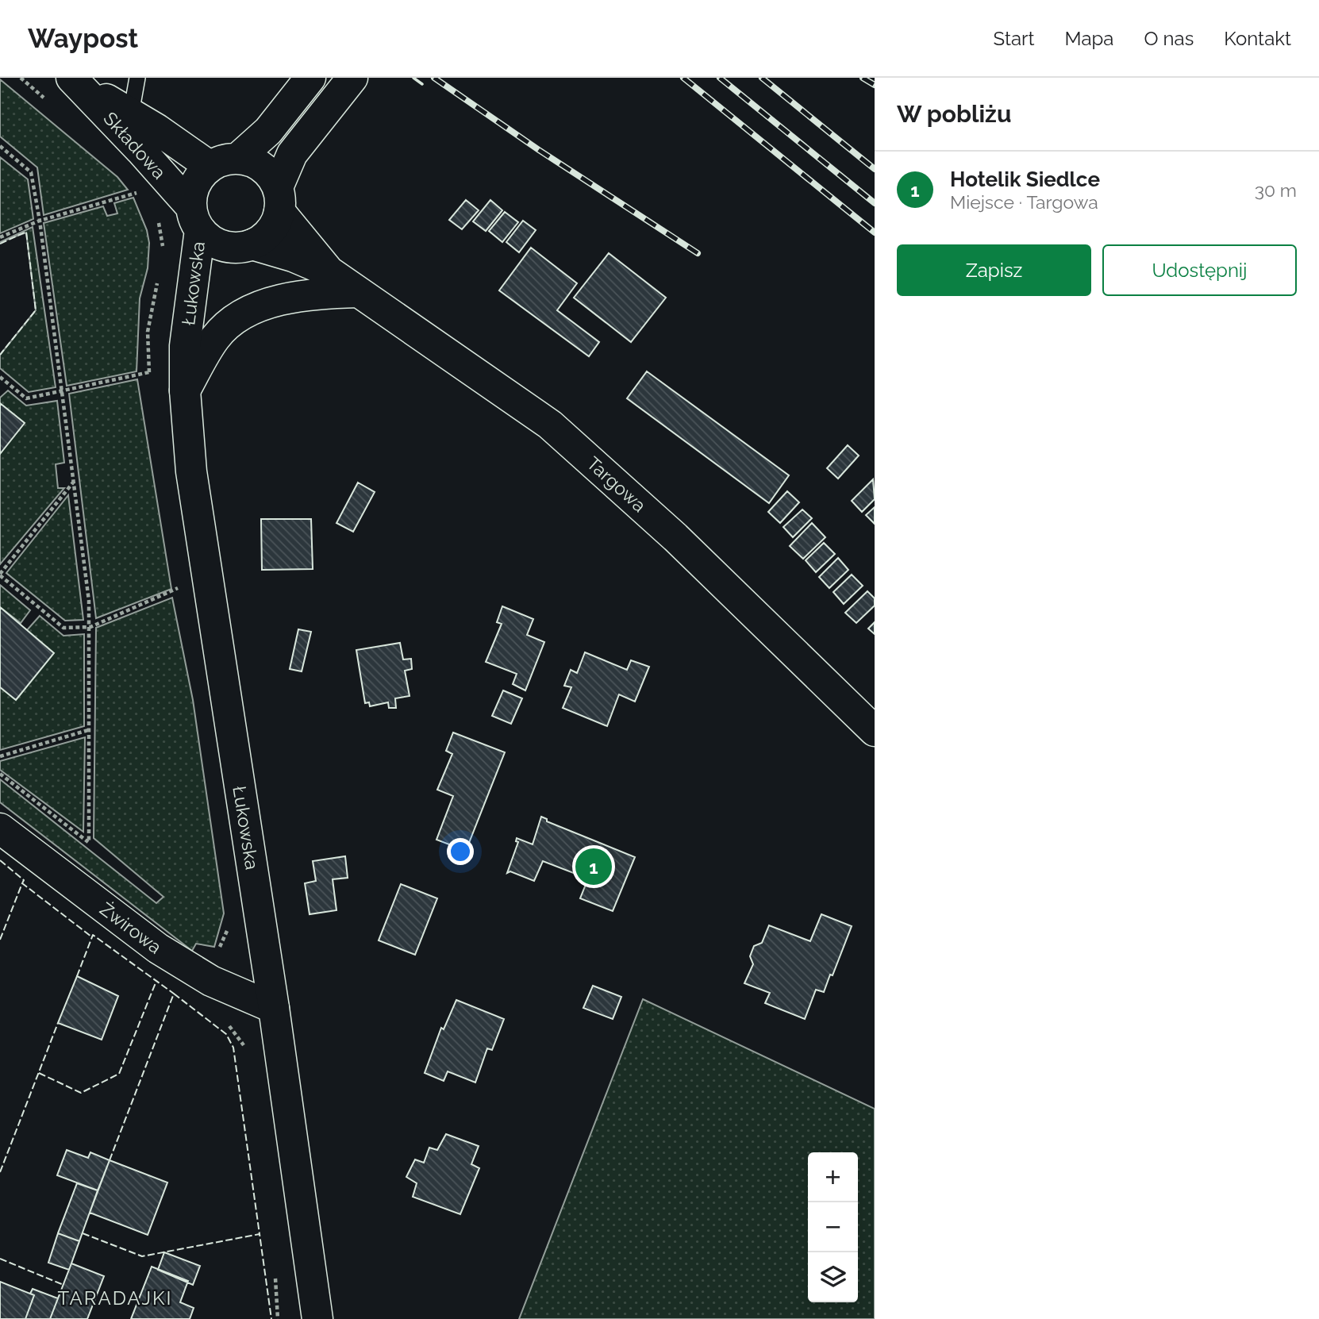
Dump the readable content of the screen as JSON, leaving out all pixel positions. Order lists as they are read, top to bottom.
{
  "streets": {
    "main road": [
      "Składowa",
      "Łukowska",
      "Targowa",
      "Żwirowa"
    ]
  },
  "crossings": [
    ["Składowa", "Łukowska"],
    ["Składowa", "Targowa"],
    ["Łukowska", "Targowa"],
    ["Łukowska", "Żwirowa"]
  ],
  "districts": ["TARADAJKI"],
  "page": {
    "header": "Waypost",
    "nav": [
      "Start",
      "Mapa",
      "O nas",
      "Kontakt"
    ],
    "heading": "W pobliżu",
    "list": [
      {
        "mark": "1",
        "name": "Hotelik Siedlce",
        "note": "Miejsce · Targowa",
        "value": "30 m"
      }
    ],
    "buttons": ["Zapisz", "Udostępnij"],
    "pins": "1",
    "map_buttons": ["+", "−"]
  }
}
